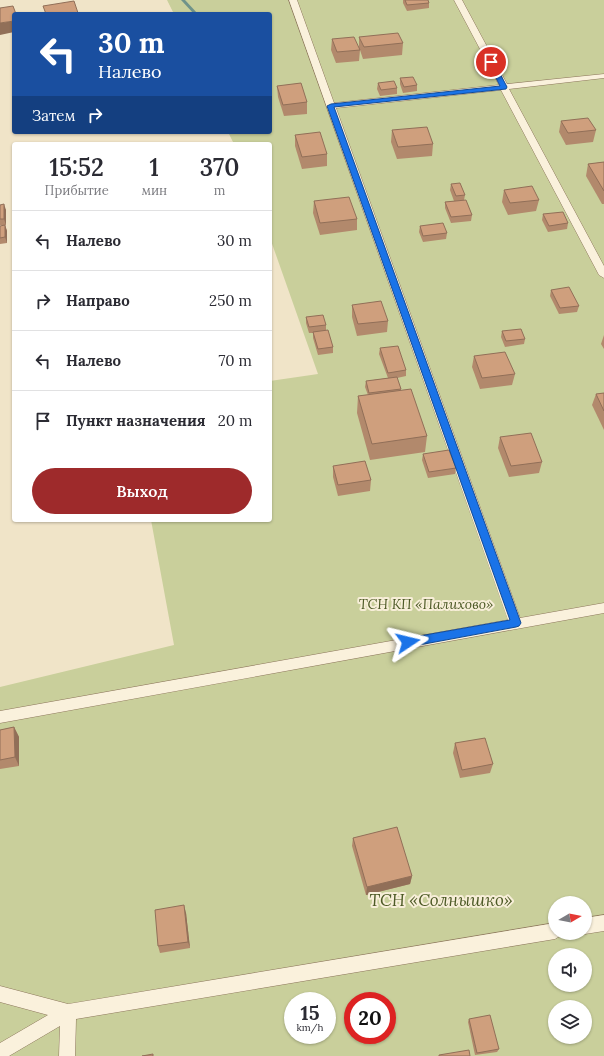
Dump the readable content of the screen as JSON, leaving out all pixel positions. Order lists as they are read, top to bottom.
{
  "parks": ["ТСН КП «Палихово»", "ТСН «Солнышко»"],
  "north": "right",
  "page": {
    "turn": ["30 m", "Налево"],
    "then": "Затем",
    "eta": [
      "15:52",
      "Прибытие",
      "1",
      "мин",
      "370",
      "m"
    ],
    "list": [
      {
        "name": "Налево",
        "value": "30 m"
      },
      {
        "name": "Направо",
        "value": "250 m"
      },
      {
        "name": "Налево",
        "value": "70 m"
      },
      {
        "name": "Пункт назначения",
        "value": "20 m"
      }
    ],
    "buttons": "Выход",
    "speed": "15 km/h",
    "limit": "20"
  }
}
